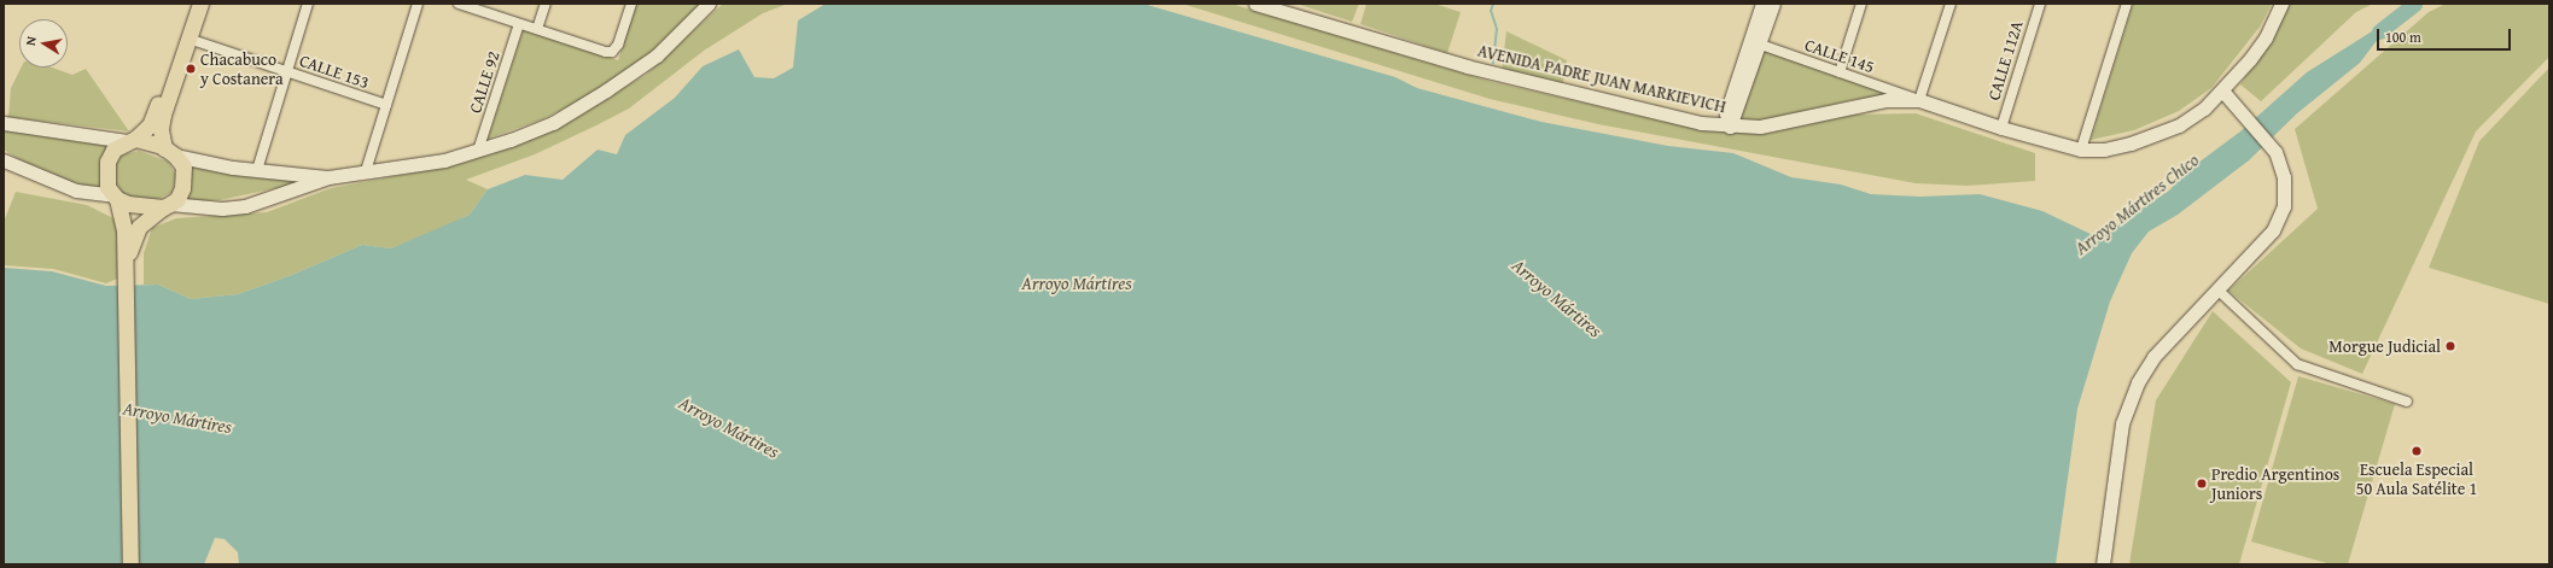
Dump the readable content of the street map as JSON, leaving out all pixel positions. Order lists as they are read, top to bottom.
{
  "streets": {
    "main road": ["AVENIDA PADRE JUAN MARKIEVICH"],
    "street": [
      "CALLE 145",
      "CALLE 112A",
      "CALLE 153",
      "CALLE 92"
    ]
  },
  "crossings": [
    ["CALLE 145", "AVENIDA PADRE JUAN MARKIEVICH"],
    ["CALLE 112A", "AVENIDA PADRE JUAN MARKIEVICH"]
  ],
  "water": ["Arroyo Mártires Chico", "Arroyo Mártires"],
  "places": [
    "Chacabuco y Costanera",
    "Morgue Judicial",
    "Escuela Especial 50 Aula Satélite 1",
    "Predio Argentinos Juniors"
  ],
  "scale_bar": "100 m",
  "north": "left"
}
